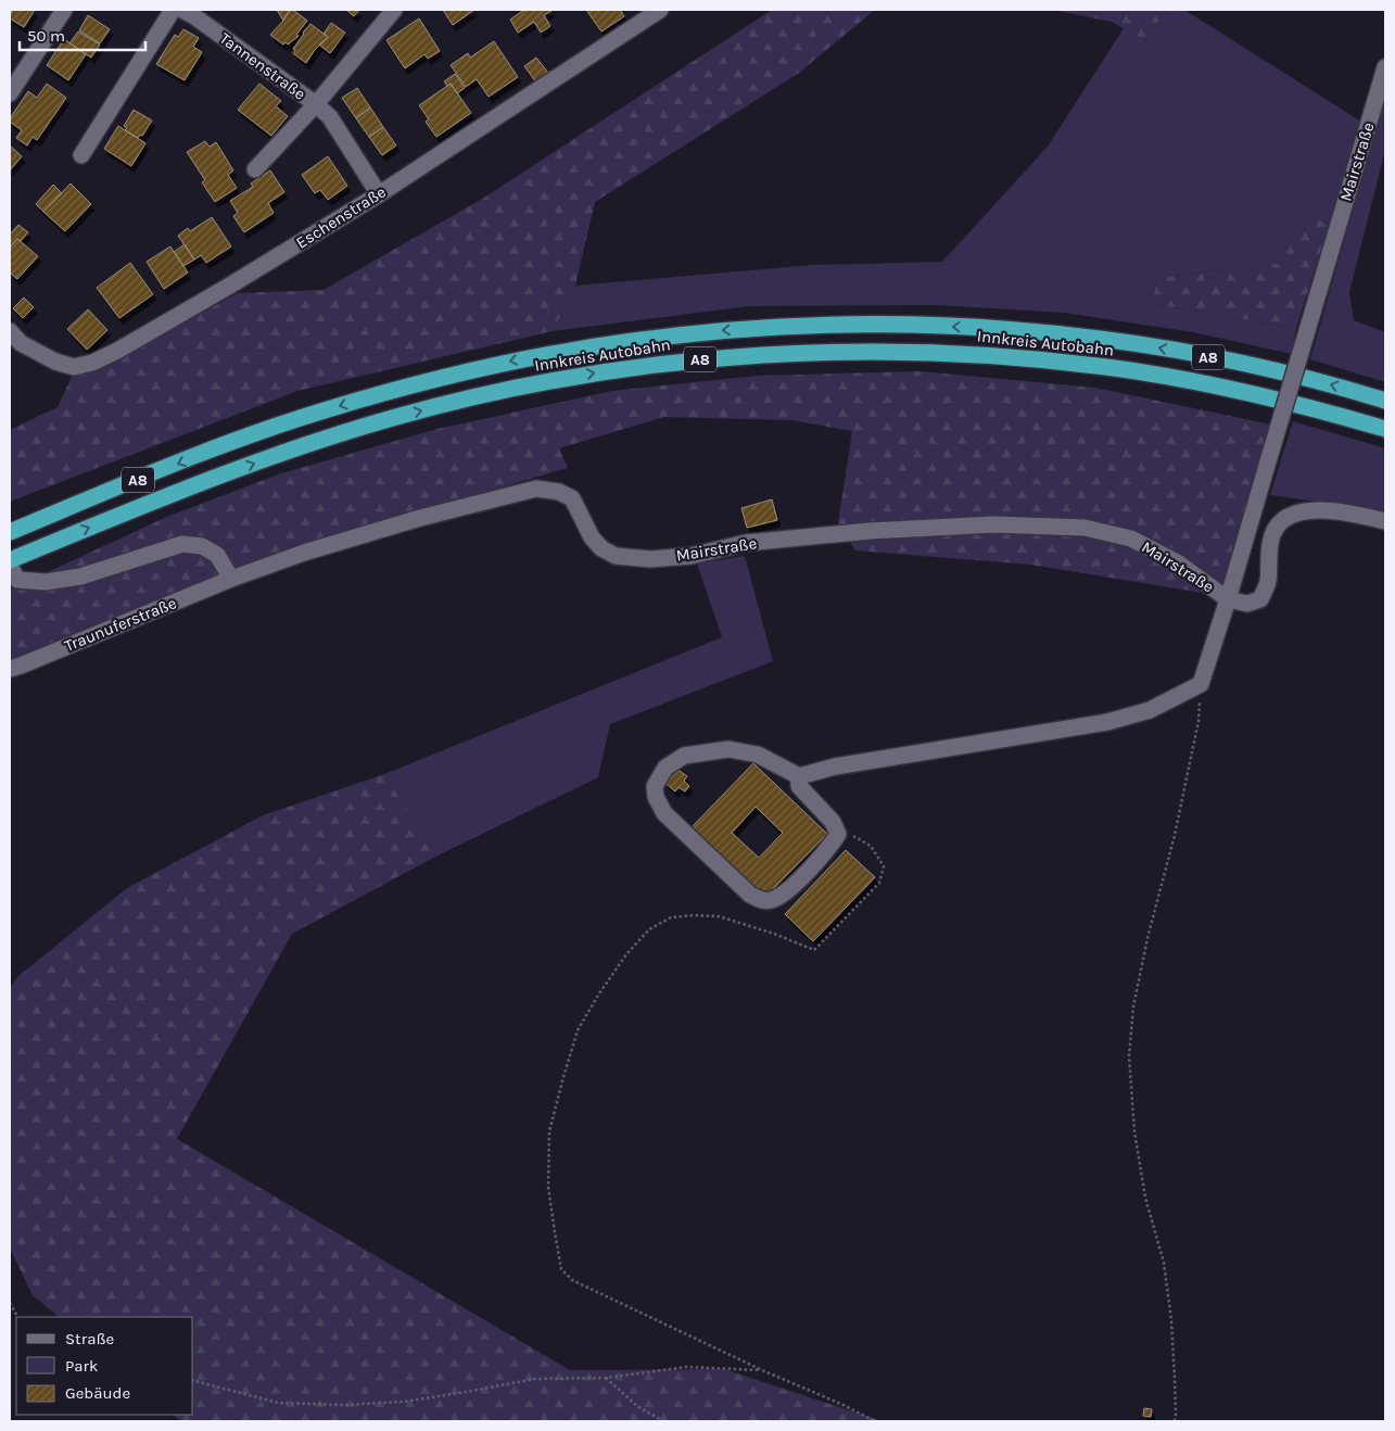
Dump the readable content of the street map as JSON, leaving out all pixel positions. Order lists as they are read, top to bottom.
{
  "streets": {
    "highway": ["Innkreis Autobahn", "A8"],
    "street": [
      "Tannenstraße",
      "Mairstraße",
      "Eschenstraße",
      "Traunuferstraße"
    ]
  },
  "crossings": [
    ["Tannenstraße", "Eschenstraße"],
    ["Mairstraße", "Traunuferstraße"]
  ],
  "legend": ["Straße", "Park", "Gebäude"],
  "scale_bar": "50 m"
}
